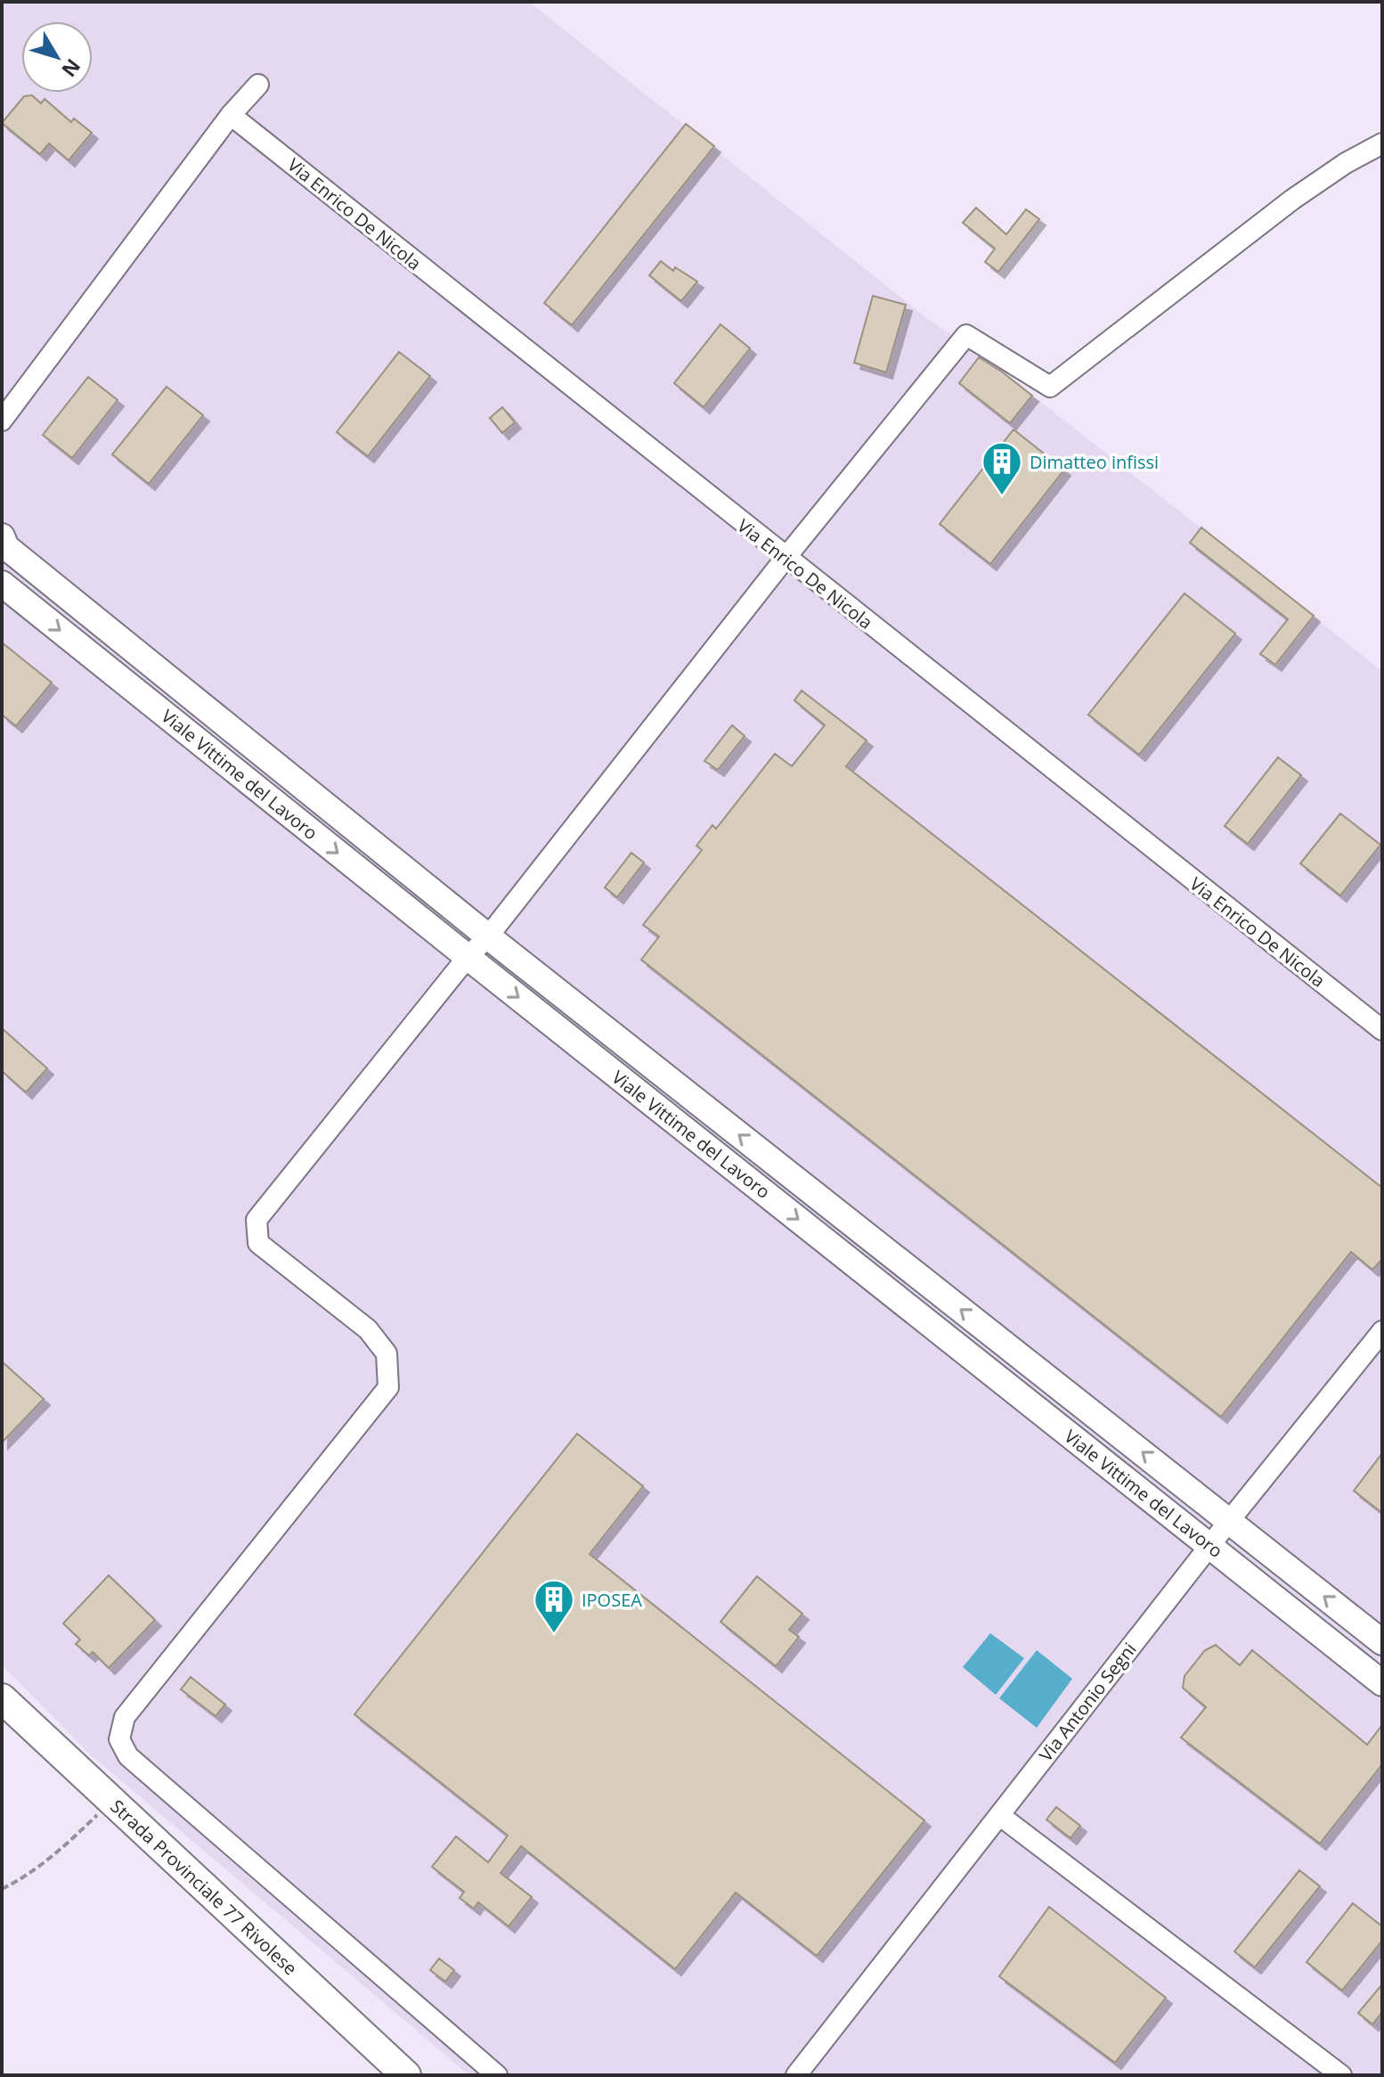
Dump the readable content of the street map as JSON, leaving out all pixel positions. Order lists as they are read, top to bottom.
{
  "streets": {
    "main road": ["Strada Provinciale 77 Rivolese"],
    "street": ["Via Enrico De Nicola", "Viale Vittime del Lavoro", "Via Antonio Segni"]
  },
  "crossings": [
    ["Viale Vittime del Lavoro", "Via Antonio Segni"]
  ],
  "places": {
    "building": ["Dimatteo infissi", "IPOSEA"]
  },
  "north": "bottom right"
}
